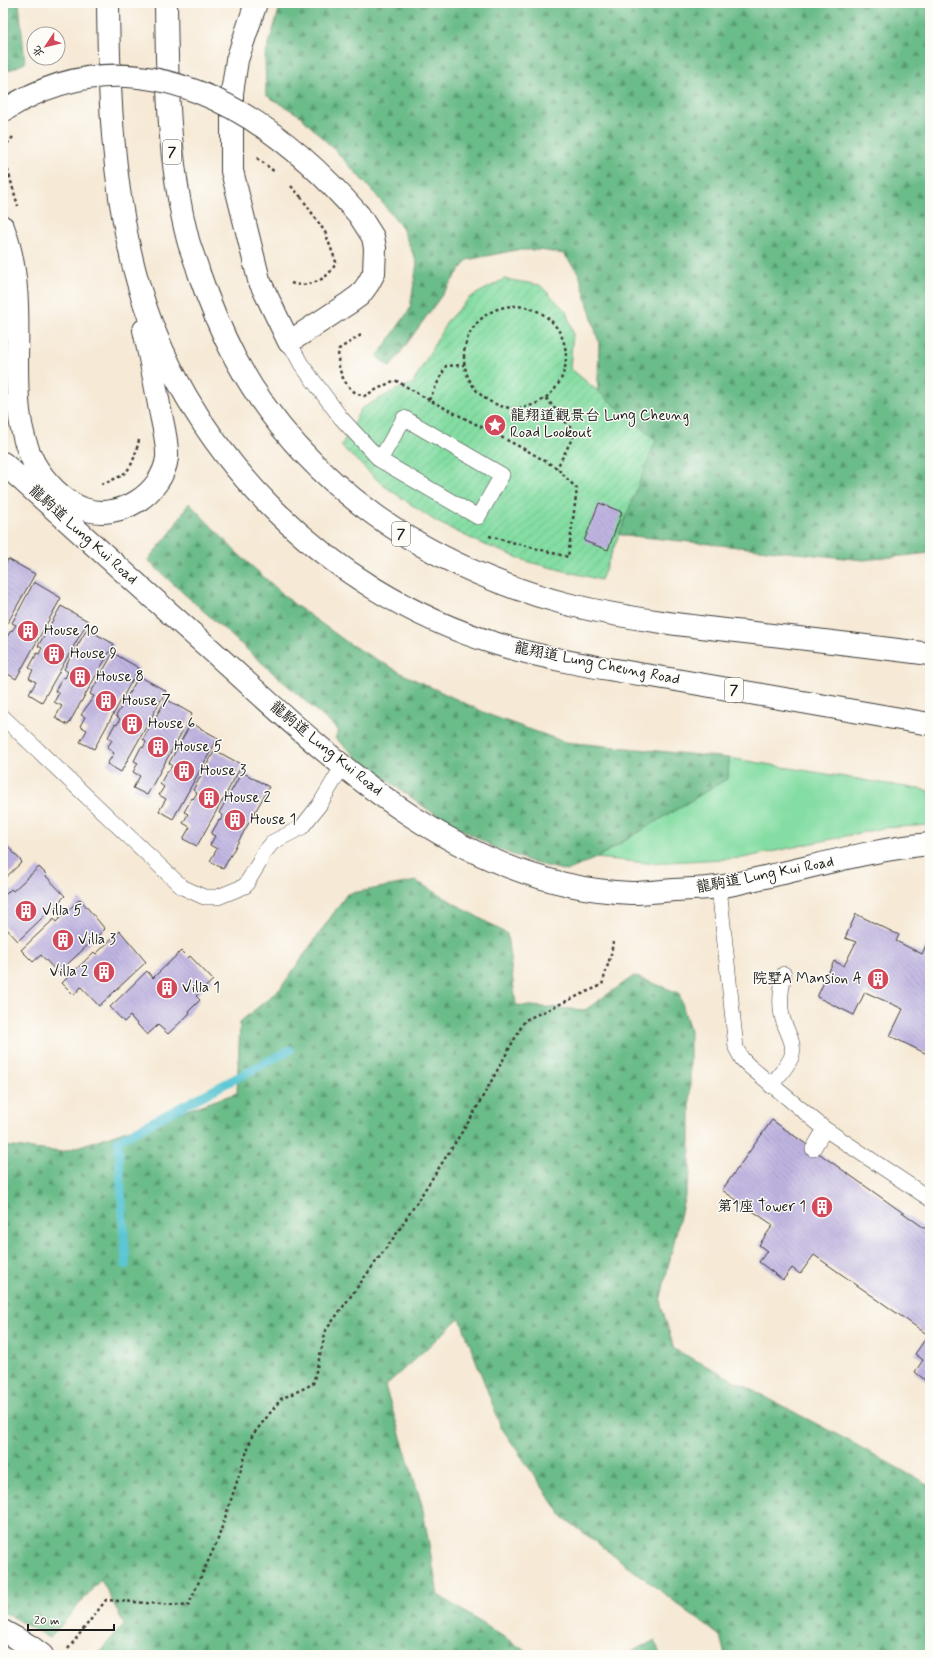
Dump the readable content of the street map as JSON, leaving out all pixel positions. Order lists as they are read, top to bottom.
{
  "streets": {
    "main road": ["7", "龍駒道 Lung Kui Road", "龍翔道 Lung Cheung Road"]
  },
  "places": {
    "place": ["龍翔道觀景台 Lung Cheung Road Lookout"],
    "building": [
      "House 10",
      "House 9",
      "House 8",
      "House 7",
      "House 6",
      "House 5",
      "House 3",
      "House 2",
      "House 1",
      "Villa 5",
      "Villa 3",
      "Villa 2",
      "院墅A Mansion A",
      "Villa 1",
      "第1座 Tower 1"
    ]
  },
  "scale_bar": "20 m",
  "north": "bottom left"
}
